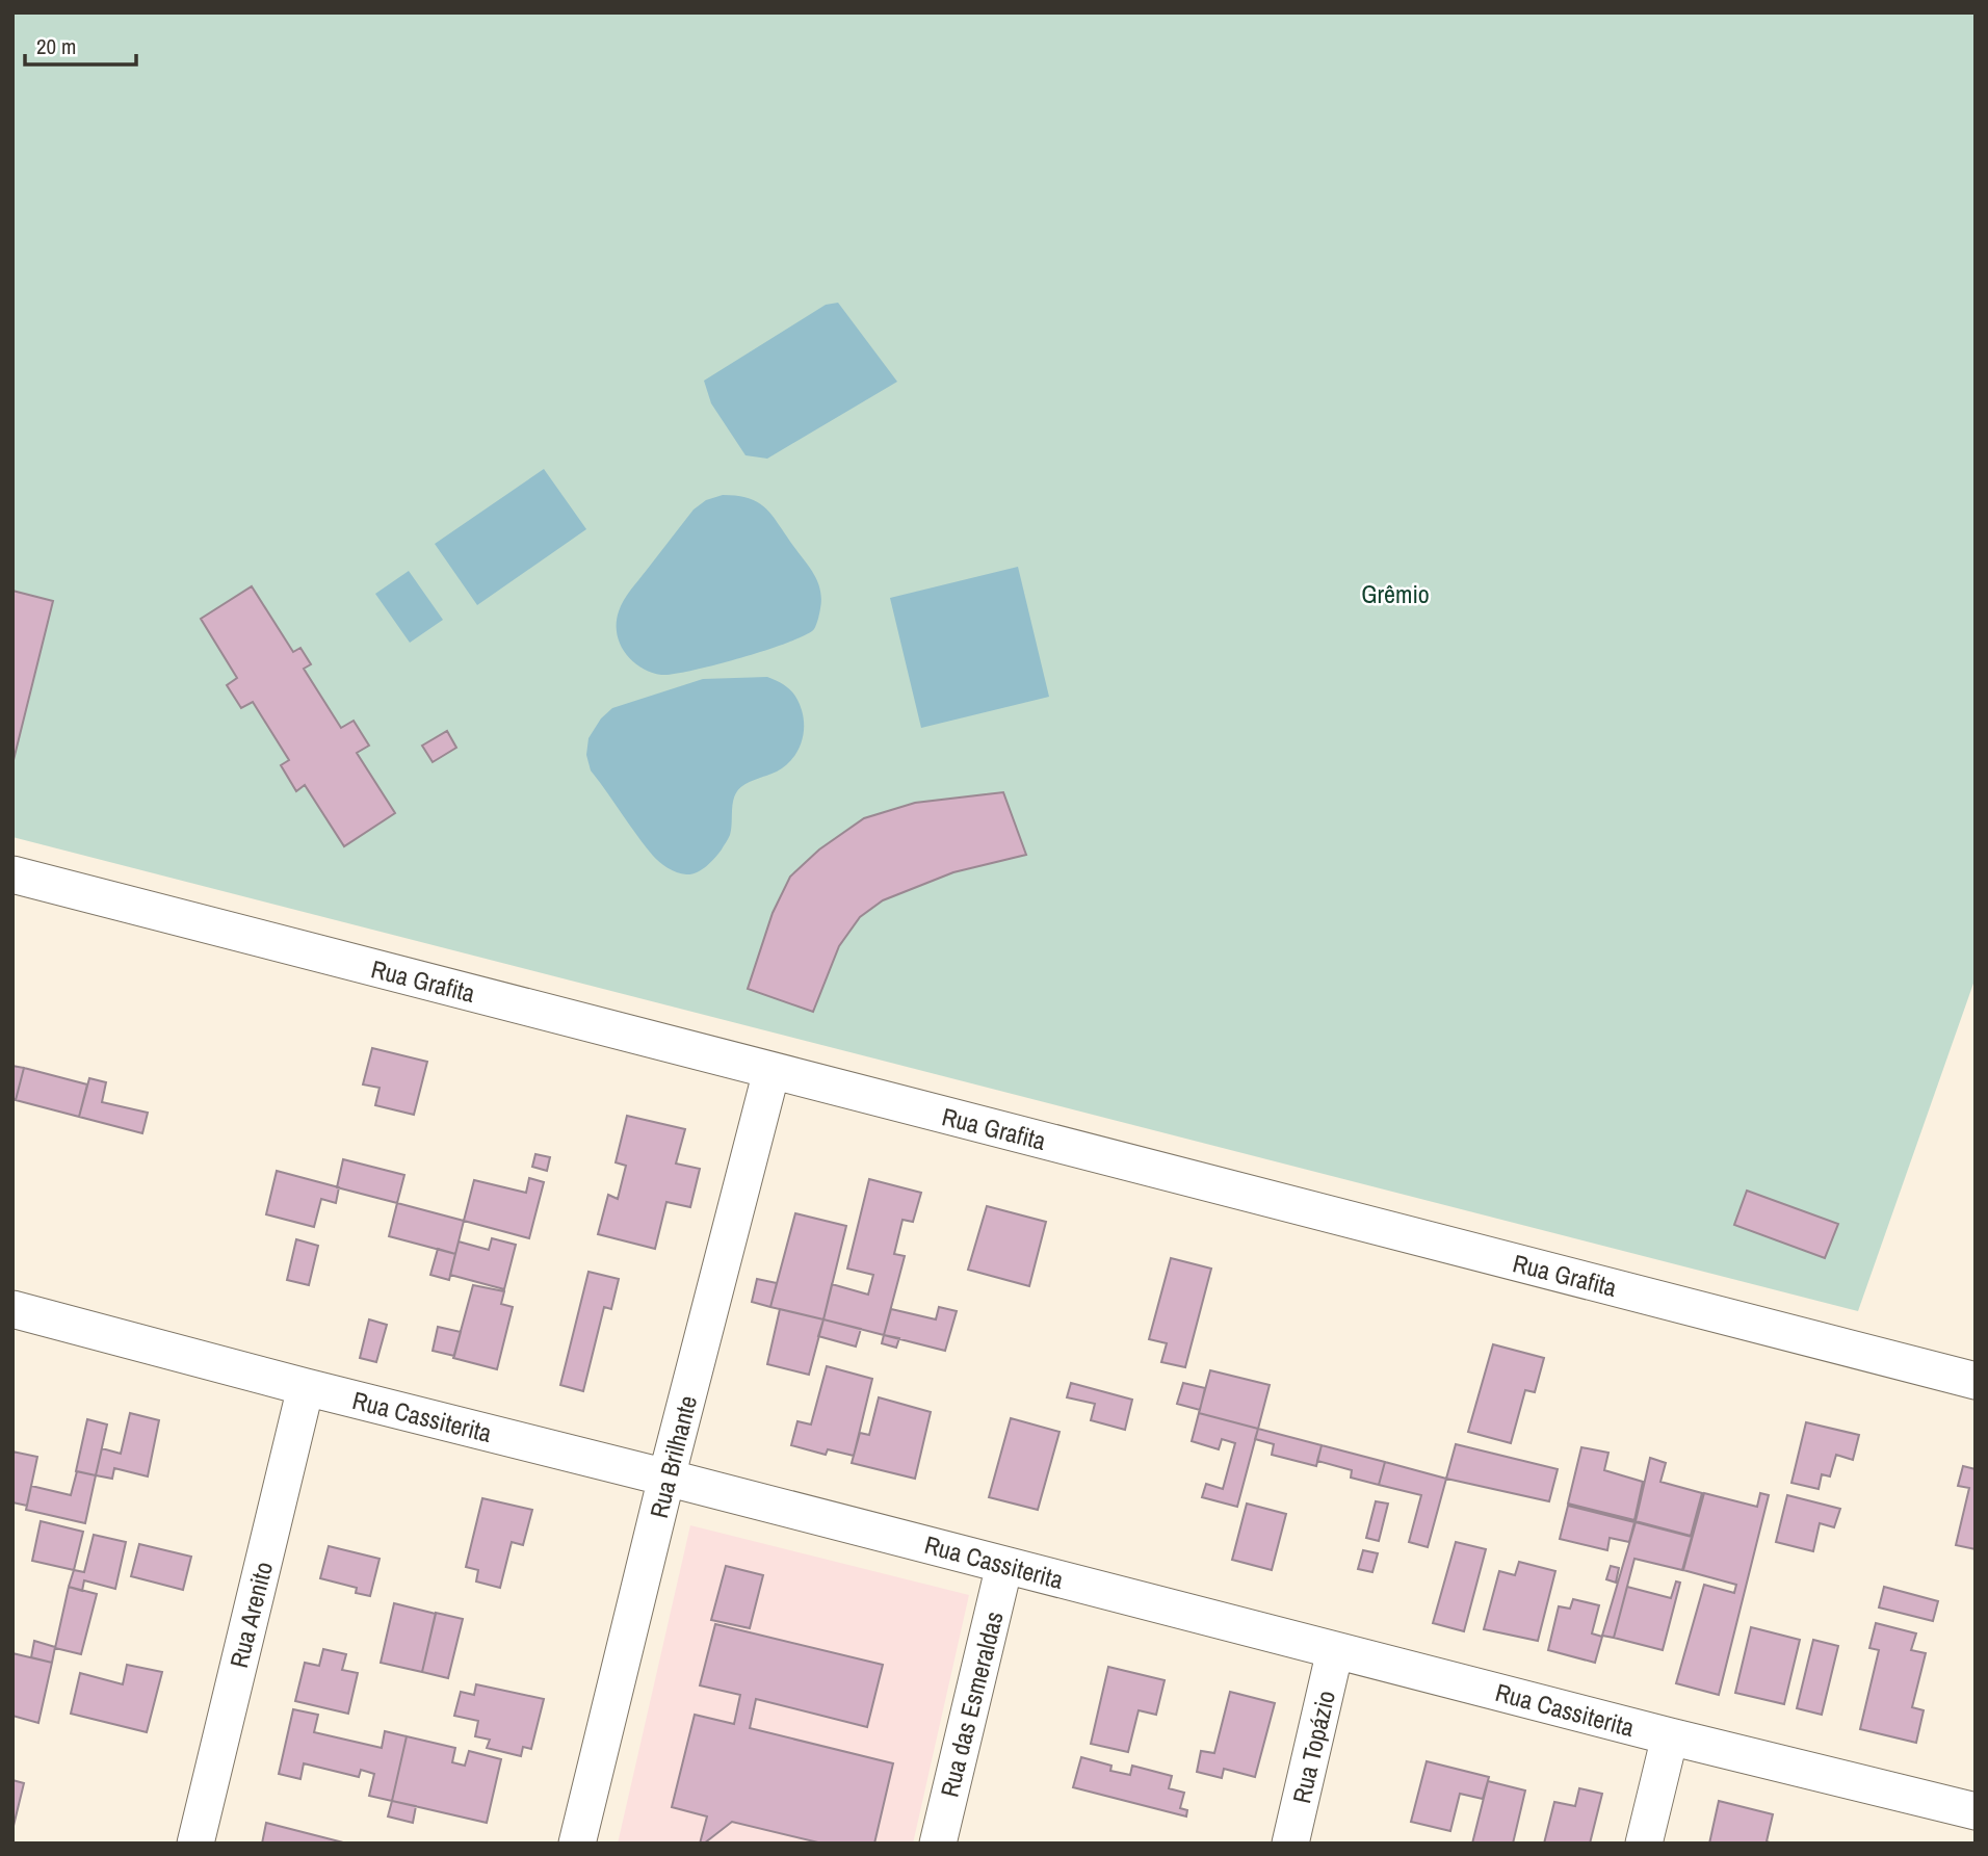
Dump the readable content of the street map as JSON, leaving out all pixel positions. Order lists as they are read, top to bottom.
{
  "streets": {
    "street": [
      "Rua Grafita",
      "Rua Cassiterita",
      "Rua Brilhante",
      "Rua Arenito",
      "Rua das Esmeraldas",
      "Rua Topázio"
    ]
  },
  "crossings": [
    ["Rua Grafita", "Rua Brilhante"],
    ["Rua Cassiterita", "Rua Brilhante"],
    ["Rua Cassiterita", "Rua Arenito"],
    ["Rua Cassiterita", "Rua das Esmeraldas"],
    ["Rua Cassiterita", "Rua Topázio"]
  ],
  "parks": ["Grêmio"],
  "scale_bar": "20 m"
}
